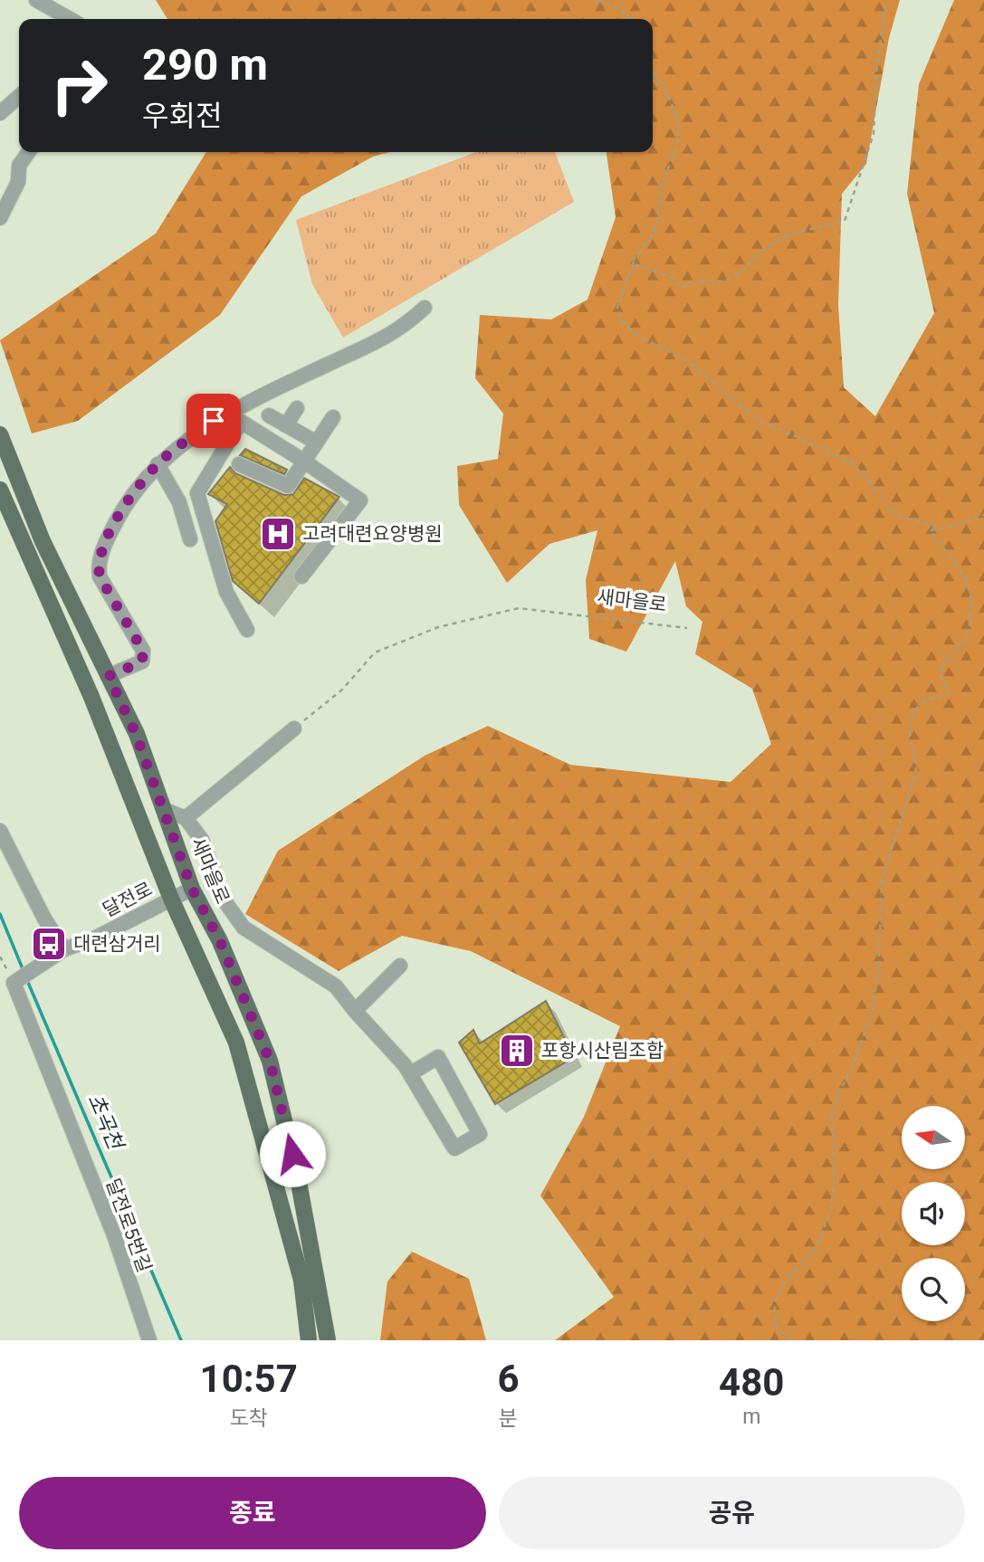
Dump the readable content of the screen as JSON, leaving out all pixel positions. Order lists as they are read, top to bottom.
{
  "streets": {
    "main road": ["새마을로"],
    "street": ["달전로", "달전로5번길"]
  },
  "crossings": [
    ["새마을로", "달전로"]
  ],
  "water": ["초곡천"],
  "places": {
    "hospital": ["고려대련요양병원"],
    "bus stop": ["대련삼거리"],
    "building": ["포항시산림조합"]
  },
  "north": "left",
  "page": {
    "turn": ["290 m", "우회전"],
    "eta": [
      "10:57",
      "도착",
      "6",
      "분",
      "480",
      "m"
    ],
    "buttons": ["종료", "공유"]
  }
}
